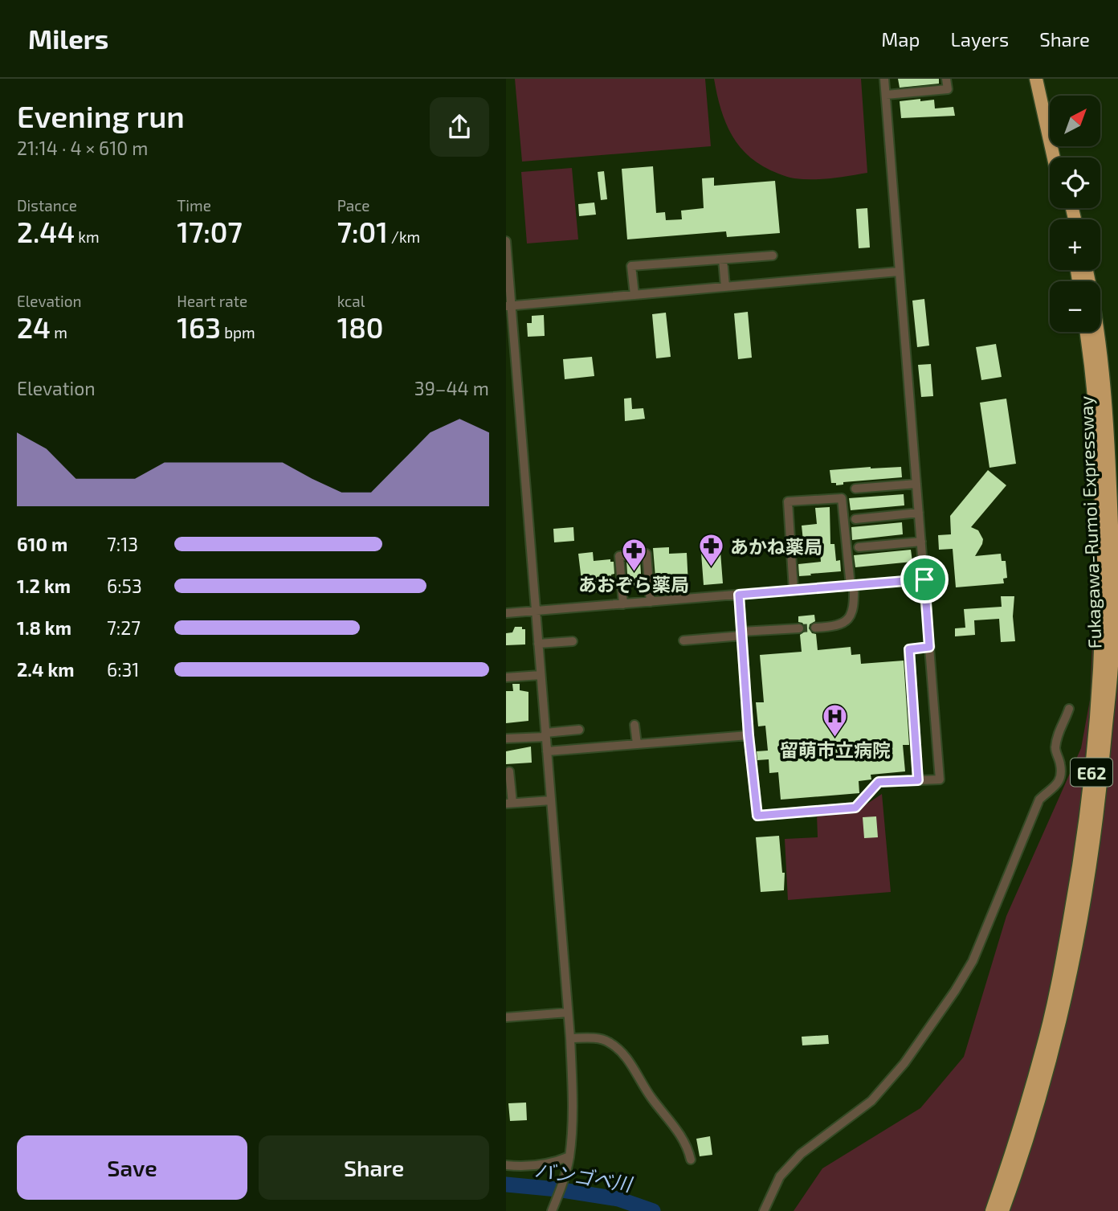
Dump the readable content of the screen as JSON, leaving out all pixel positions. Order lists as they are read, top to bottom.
{
  "streets": {
    "highway": ["Fukagawa-Rumoi Expressway", "E62"]
  },
  "water": ["バンゴベ川"],
  "places": {
    "pharmacy": ["あかね薬局", "あおぞら薬局"],
    "hospital": ["留萌市立病院"]
  },
  "north": "top right",
  "page": {
    "header": "Milers",
    "nav": ["Map", "Layers", "Share"],
    "heading": ["Evening run", "21:14 · 4 × 610 m"],
    "map_buttons": ["+", "−"],
    "stats": [
      ["Distance", "2.44 km"],
      ["Time", "17:07"],
      ["Pace", "7:01 /km"],
      ["Elevation", "24 m"],
      ["Heart rate", "163 bpm"],
      ["kcal", "180"]
    ],
    "chart": ["Elevation", "39–44 m"],
    "list": [
      {
        "name": "610 m",
        "note": "7:13"
      },
      {
        "name": "1.2 km",
        "note": "6:53"
      },
      {
        "name": "1.8 km",
        "note": "7:27"
      },
      {
        "name": "2.4 km",
        "note": "6:31"
      }
    ],
    "buttons": ["Save", "Share"]
  }
}
